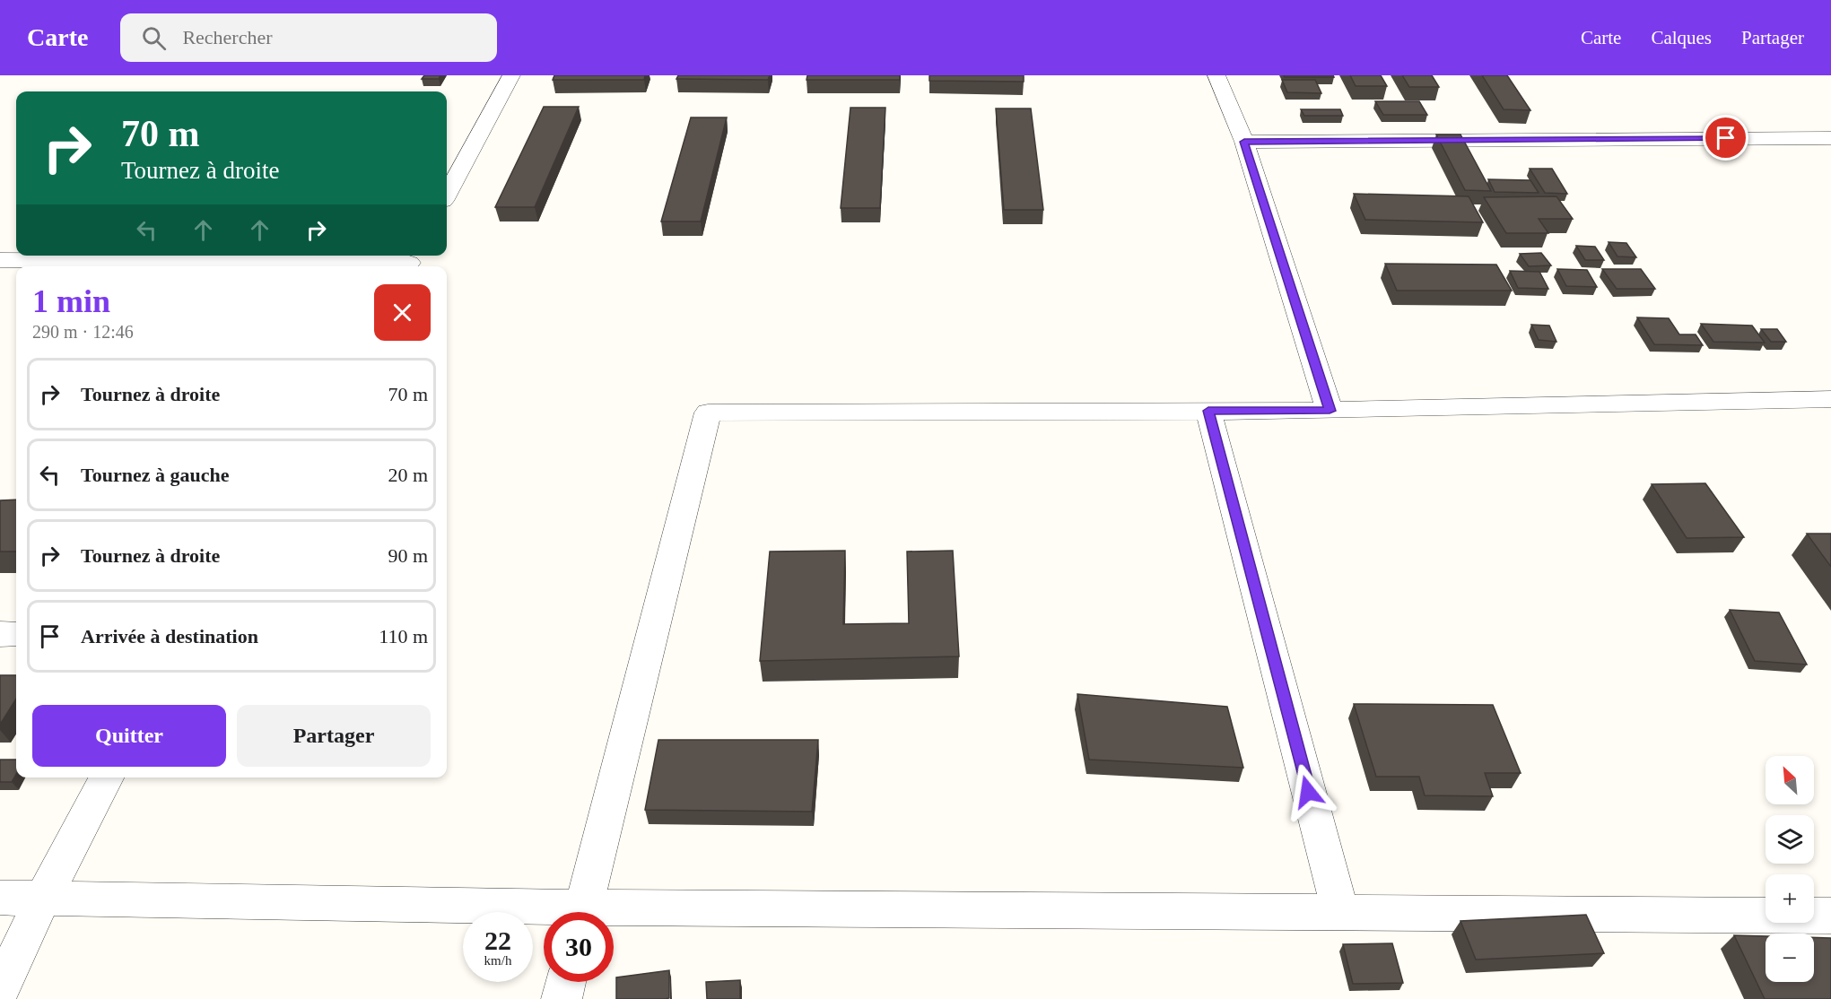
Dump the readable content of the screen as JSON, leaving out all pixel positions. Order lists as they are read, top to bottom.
{
  "north": "top left",
  "page": {
    "header": "Carte",
    "search": "Rechercher",
    "nav": ["Carte", "Calques", "Partager"],
    "turn": ["70 m", "Tournez à droite"],
    "heading": ["1 min", "290 m · 12:46"],
    "list": [
      {
        "name": "Tournez à droite",
        "value": "70 m"
      },
      {
        "name": "Tournez à gauche",
        "value": "20 m"
      },
      {
        "name": "Tournez à droite",
        "value": "90 m"
      },
      {
        "name": "Arrivée à destination",
        "value": "110 m"
      }
    ],
    "buttons": ["Quitter", "Partager"],
    "map_buttons": ["+", "−"],
    "speed": "22 km/h",
    "limit": "30"
  }
}
